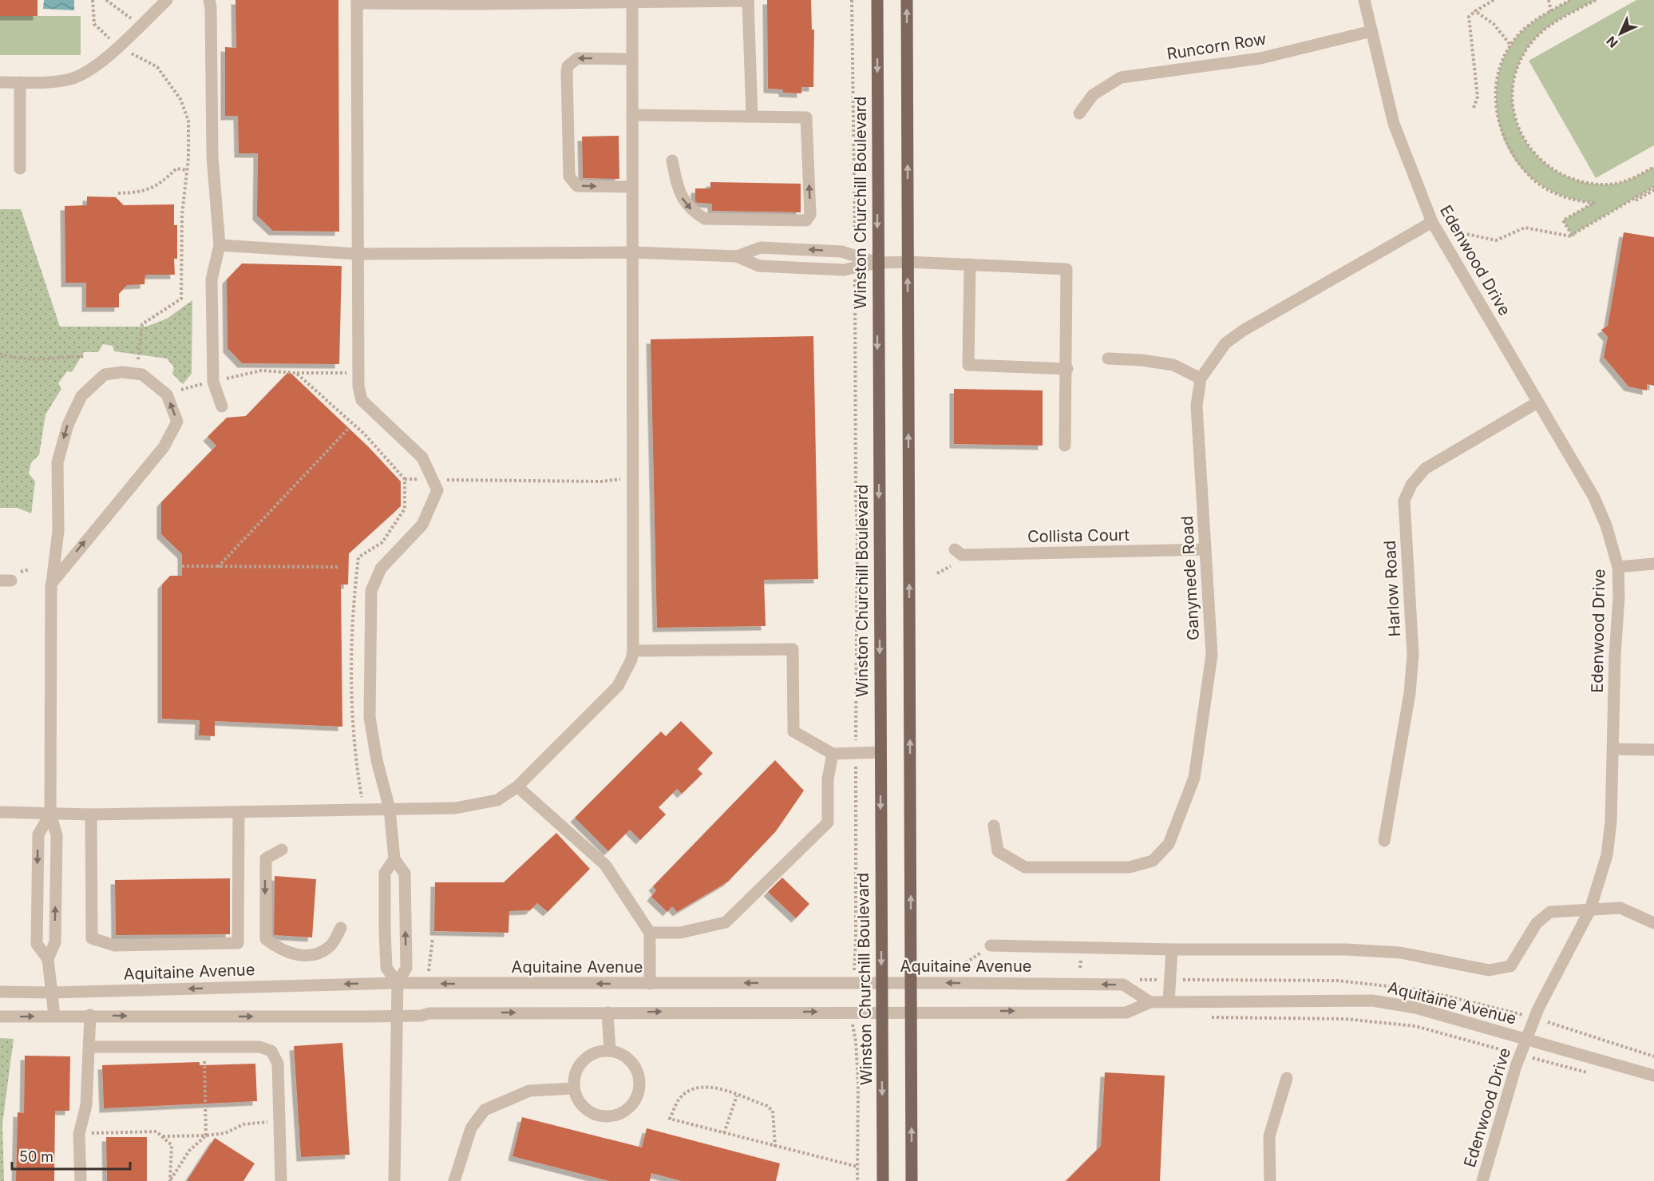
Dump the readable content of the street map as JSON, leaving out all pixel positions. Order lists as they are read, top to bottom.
{
  "streets": {
    "main road": ["Winston Churchill Boulevard"],
    "street": [
      "Runcorn Row",
      "Edenwood Drive",
      "Collista Court",
      "Ganymede Road",
      "Harlow Road",
      "Aquitaine Avenue"
    ]
  },
  "crossings": [
    ["Runcorn Row", "Edenwood Drive"],
    ["Winston Churchill Boulevard", "Aquitaine Avenue"],
    ["Edenwood Drive", "Ganymede Road"],
    ["Edenwood Drive", "Harlow Road"],
    ["Edenwood Drive", "Aquitaine Avenue"],
    ["Collista Court", "Ganymede Road"]
  ],
  "scale_bar": "50 m",
  "north": "bottom left"
}
